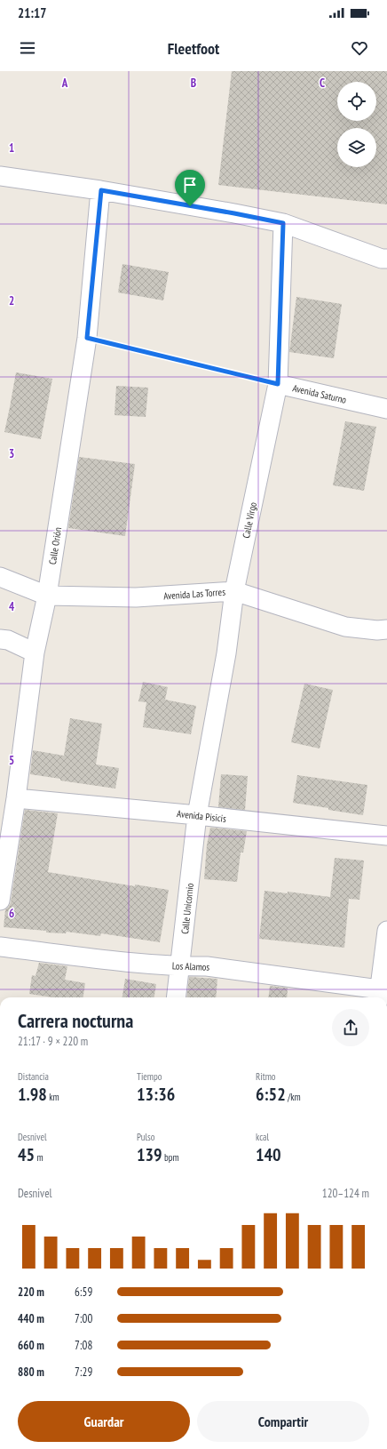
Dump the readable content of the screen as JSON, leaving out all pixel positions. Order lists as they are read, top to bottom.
{
  "streets": {
    "street": [
      "Avenida Saturno",
      "Calle Virgo",
      "Calle Orión",
      "Avenida Las Torres",
      "Avenida Pisicis",
      "Calle Unicornio",
      "Los Alamos"
    ]
  },
  "crossings": [
    ["Avenida Saturno", "Calle Virgo"],
    ["Calle Virgo", "Avenida Las Torres"],
    ["Calle Virgo", "Avenida Pisicis"],
    ["Calle Virgo", "Calle Unicornio"],
    ["Calle Orión", "Avenida Las Torres"],
    ["Calle Orión", "Avenida Pisicis"],
    ["Avenida Pisicis", "Calle Unicornio"],
    ["Calle Unicornio", "Los Alamos"]
  ],
  "page": {
    "status": "21:17",
    "header": "Fleetfoot",
    "heading": ["Carrera nocturna", "21:17 · 9 × 220 m"],
    "stats": [
      ["Distancia", "1.98 km"],
      ["Tiempo", "13:36"],
      ["Ritmo", "6:52 /km"],
      ["Desnivel", "45 m"],
      ["Pulso", "139 bpm"],
      ["kcal", "140"]
    ],
    "chart": ["Desnivel", "120–124 m"],
    "list": [
      {
        "name": "220 m",
        "note": "6:59"
      },
      {
        "name": "440 m",
        "note": "7:00"
      },
      {
        "name": "660 m",
        "note": "7:08"
      },
      {
        "name": "880 m",
        "note": "7:29"
      }
    ],
    "buttons": ["Guardar", "Compartir"]
  },
  "grid": {
    "columns": ["A", "B", "C"],
    "rows": [
      "1",
      "2",
      "3",
      "4",
      "5",
      "6"
    ]
  }
}
